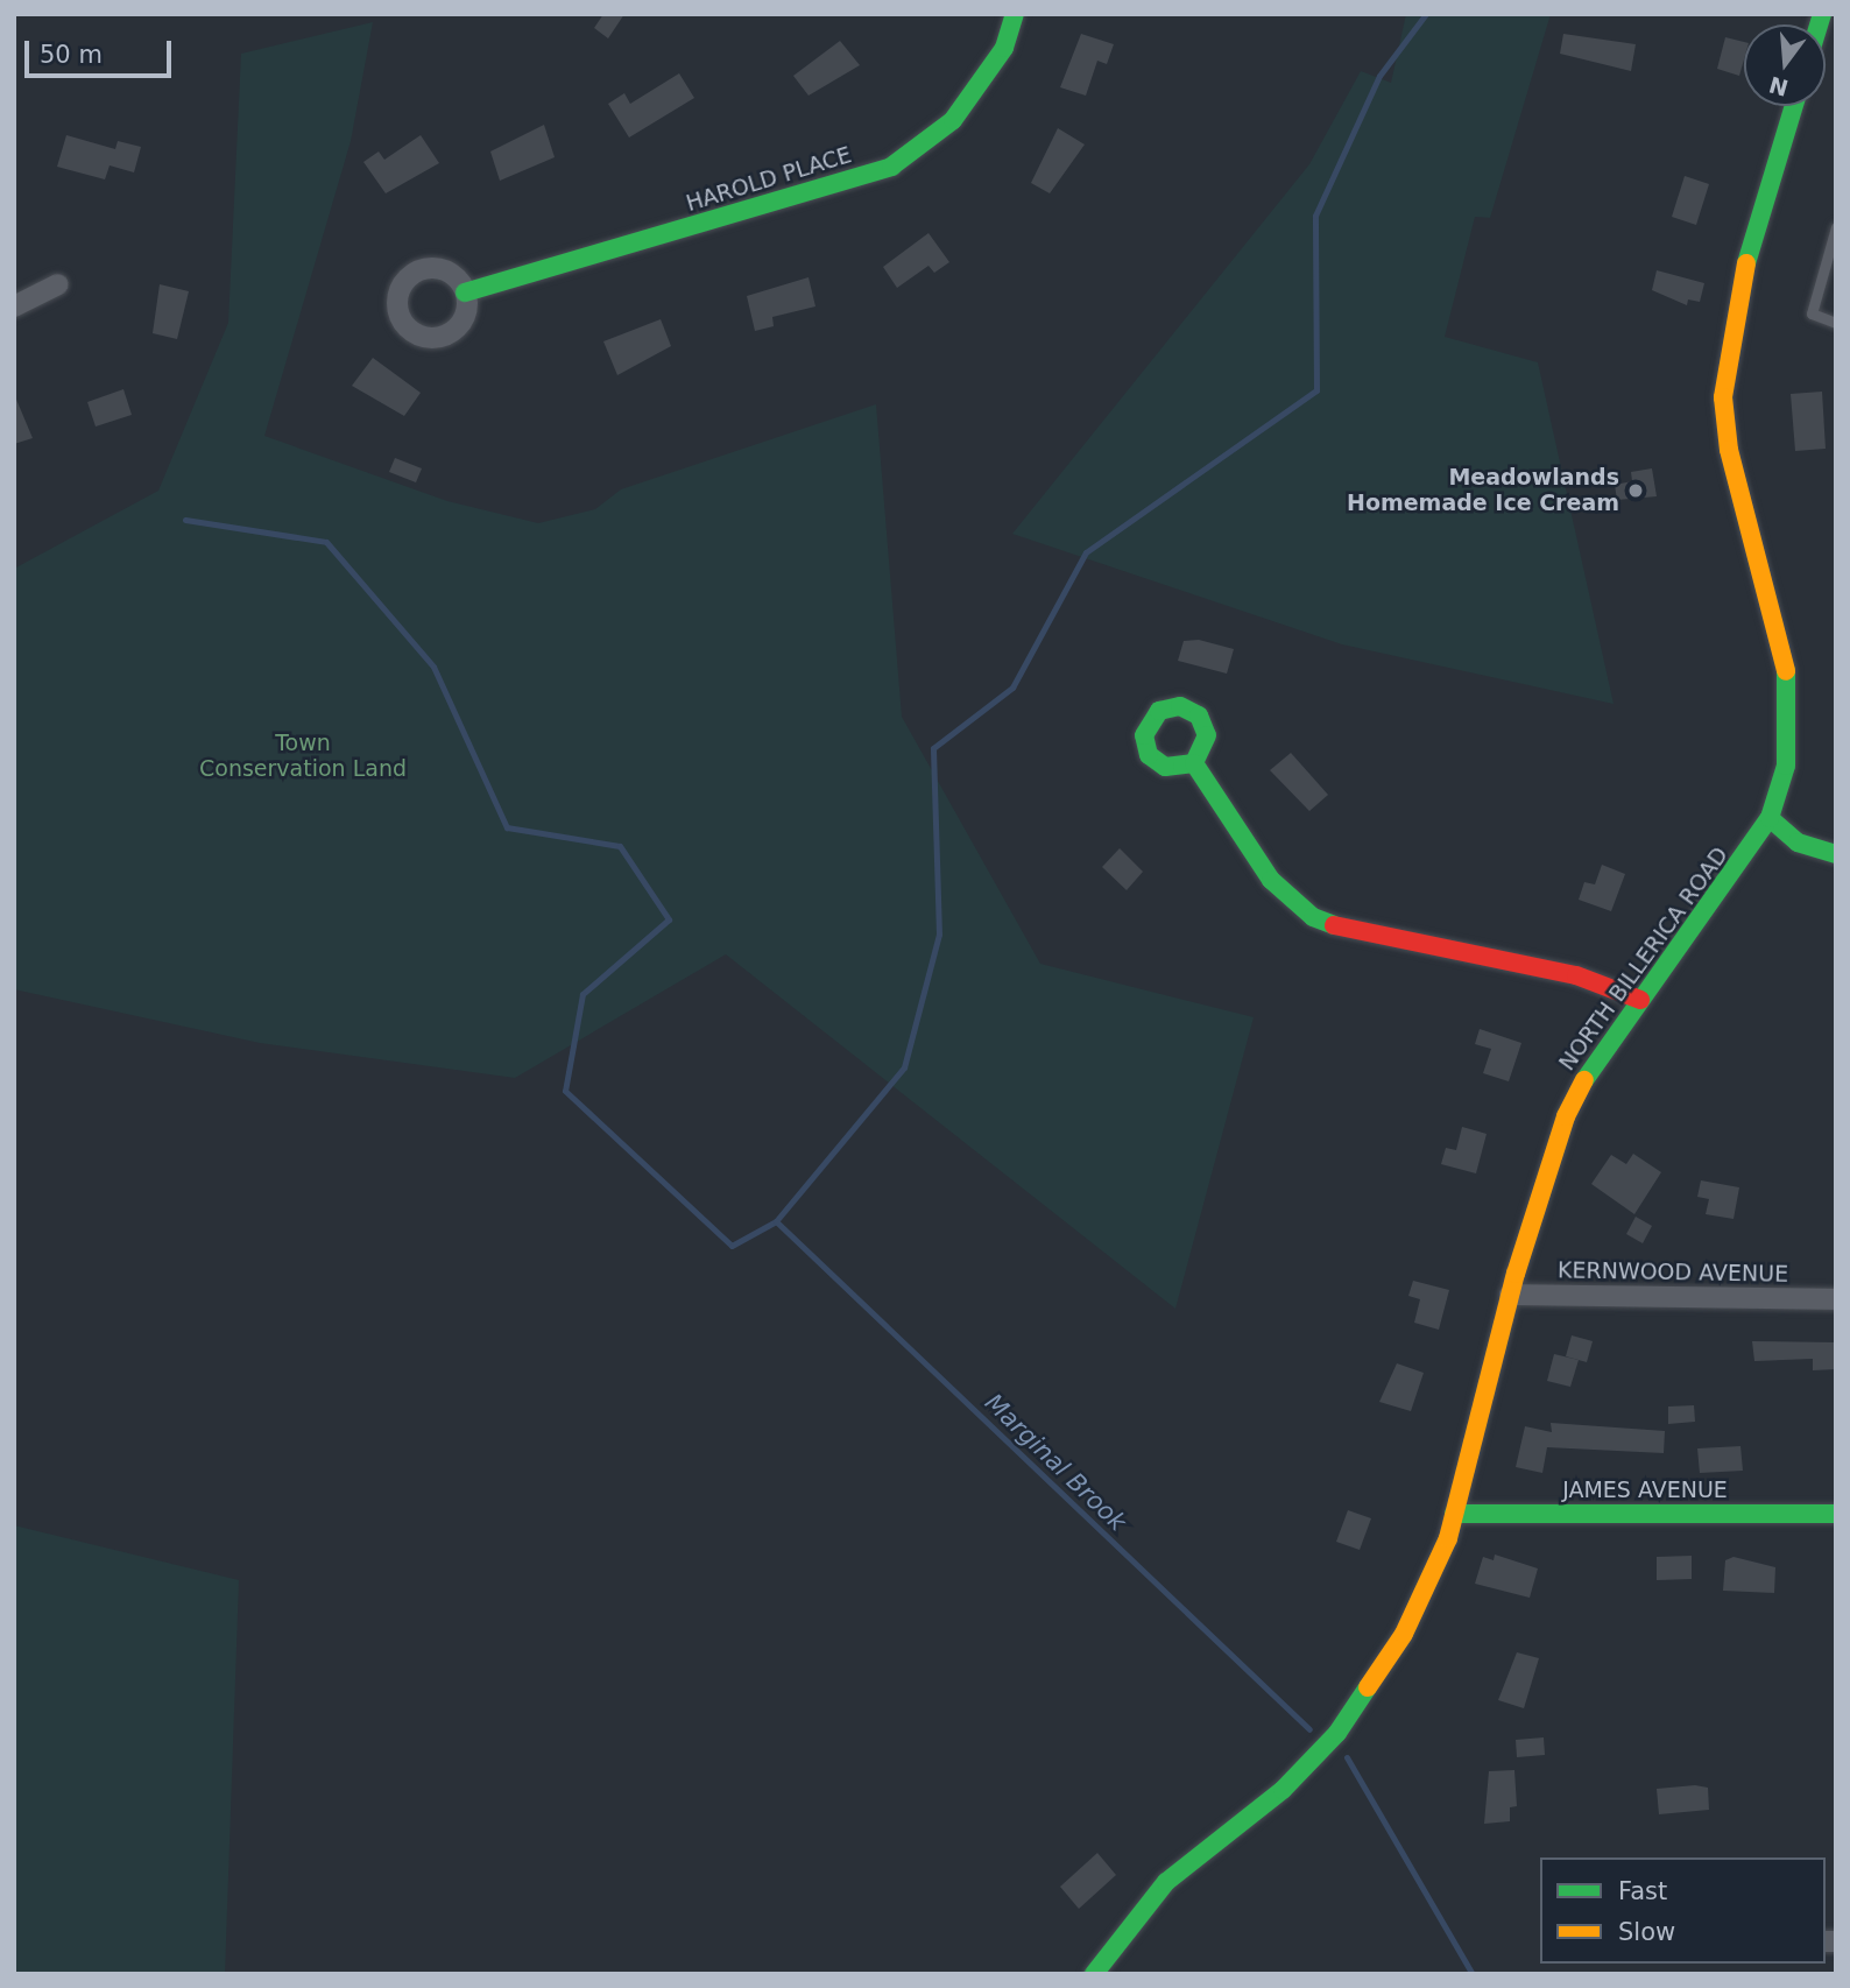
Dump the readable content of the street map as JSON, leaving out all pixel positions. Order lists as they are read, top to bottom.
{
  "streets": {
    "main road": ["HAROLD PLACE", "NORTH BILLERICA ROAD", "JAMES AVENUE"],
    "street": ["KERNWOOD AVENUE"]
  },
  "crossings": [
    ["NORTH BILLERICA ROAD", "KERNWOOD AVENUE"],
    ["NORTH BILLERICA ROAD", "JAMES AVENUE"]
  ],
  "water": ["Marginal Brook"],
  "parks": ["Town Conservation Land"],
  "places": ["Meadowlands Homemade Ice Cream"],
  "legend": ["Fast", "Slow"],
  "scale_bar": "50 m",
  "north": "bottom"
}
